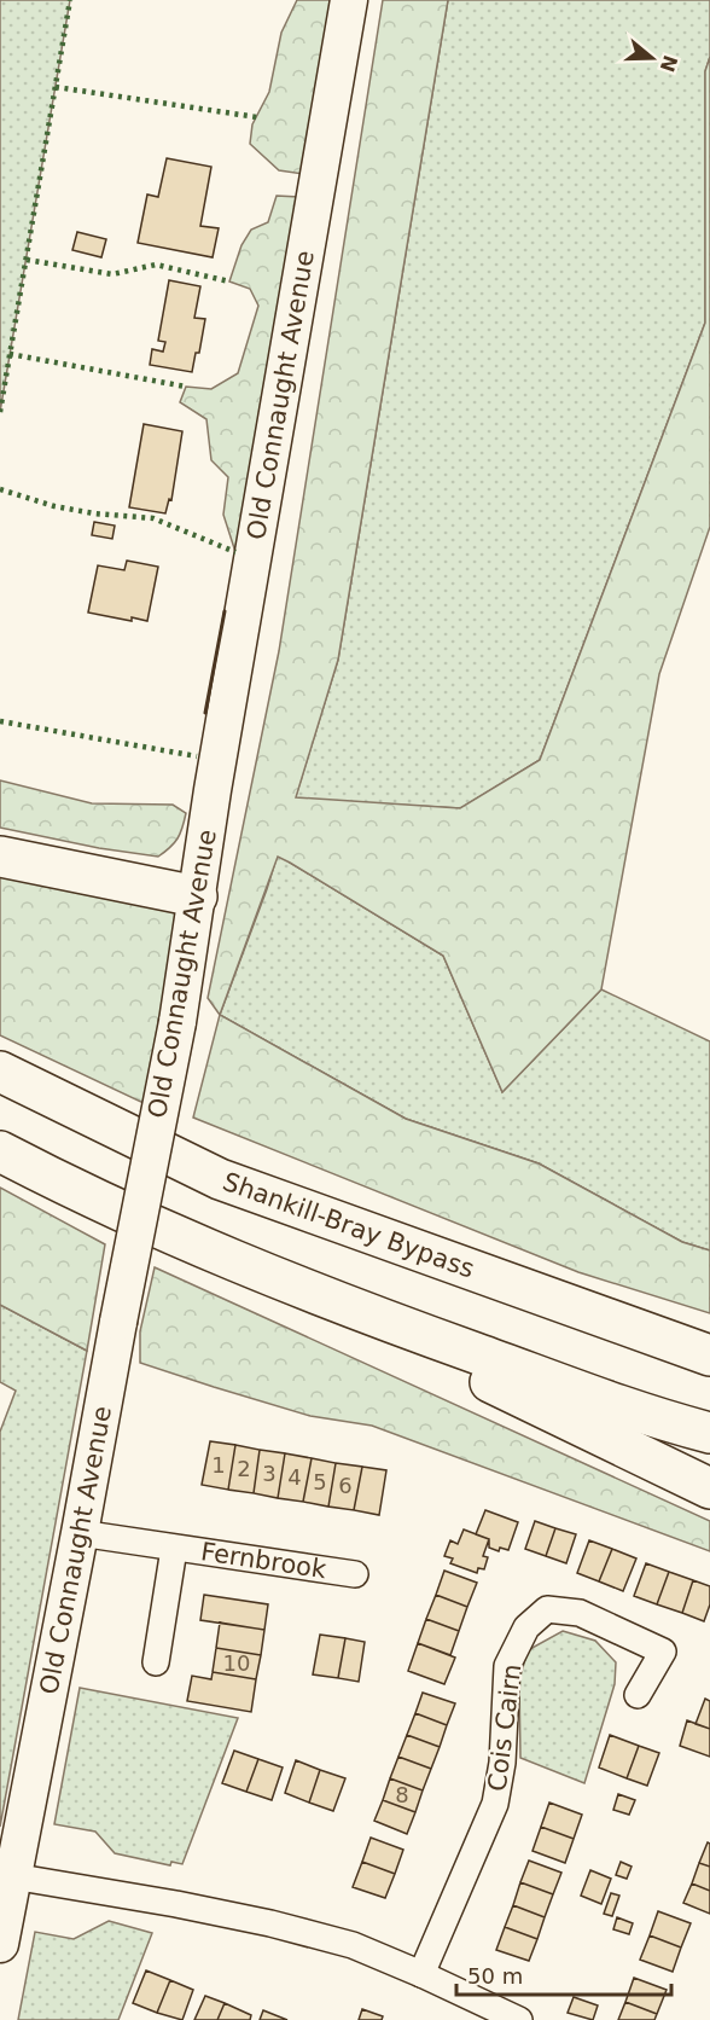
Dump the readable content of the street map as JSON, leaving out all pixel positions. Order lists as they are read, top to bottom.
{
  "streets": {
    "highway": ["Shankill-Bray Bypass"],
    "street": ["Old Connaught Avenue", "Fernbrook", "Cois Cairn"]
  },
  "crossings": [
    ["Old Connaught Avenue", "Fernbrook"]
  ],
  "house_numbers": [
    "1",
    "2",
    "3",
    "4",
    "5",
    "6",
    "10",
    "8"
  ],
  "scale_bar": "50 m",
  "north": "right"
}
